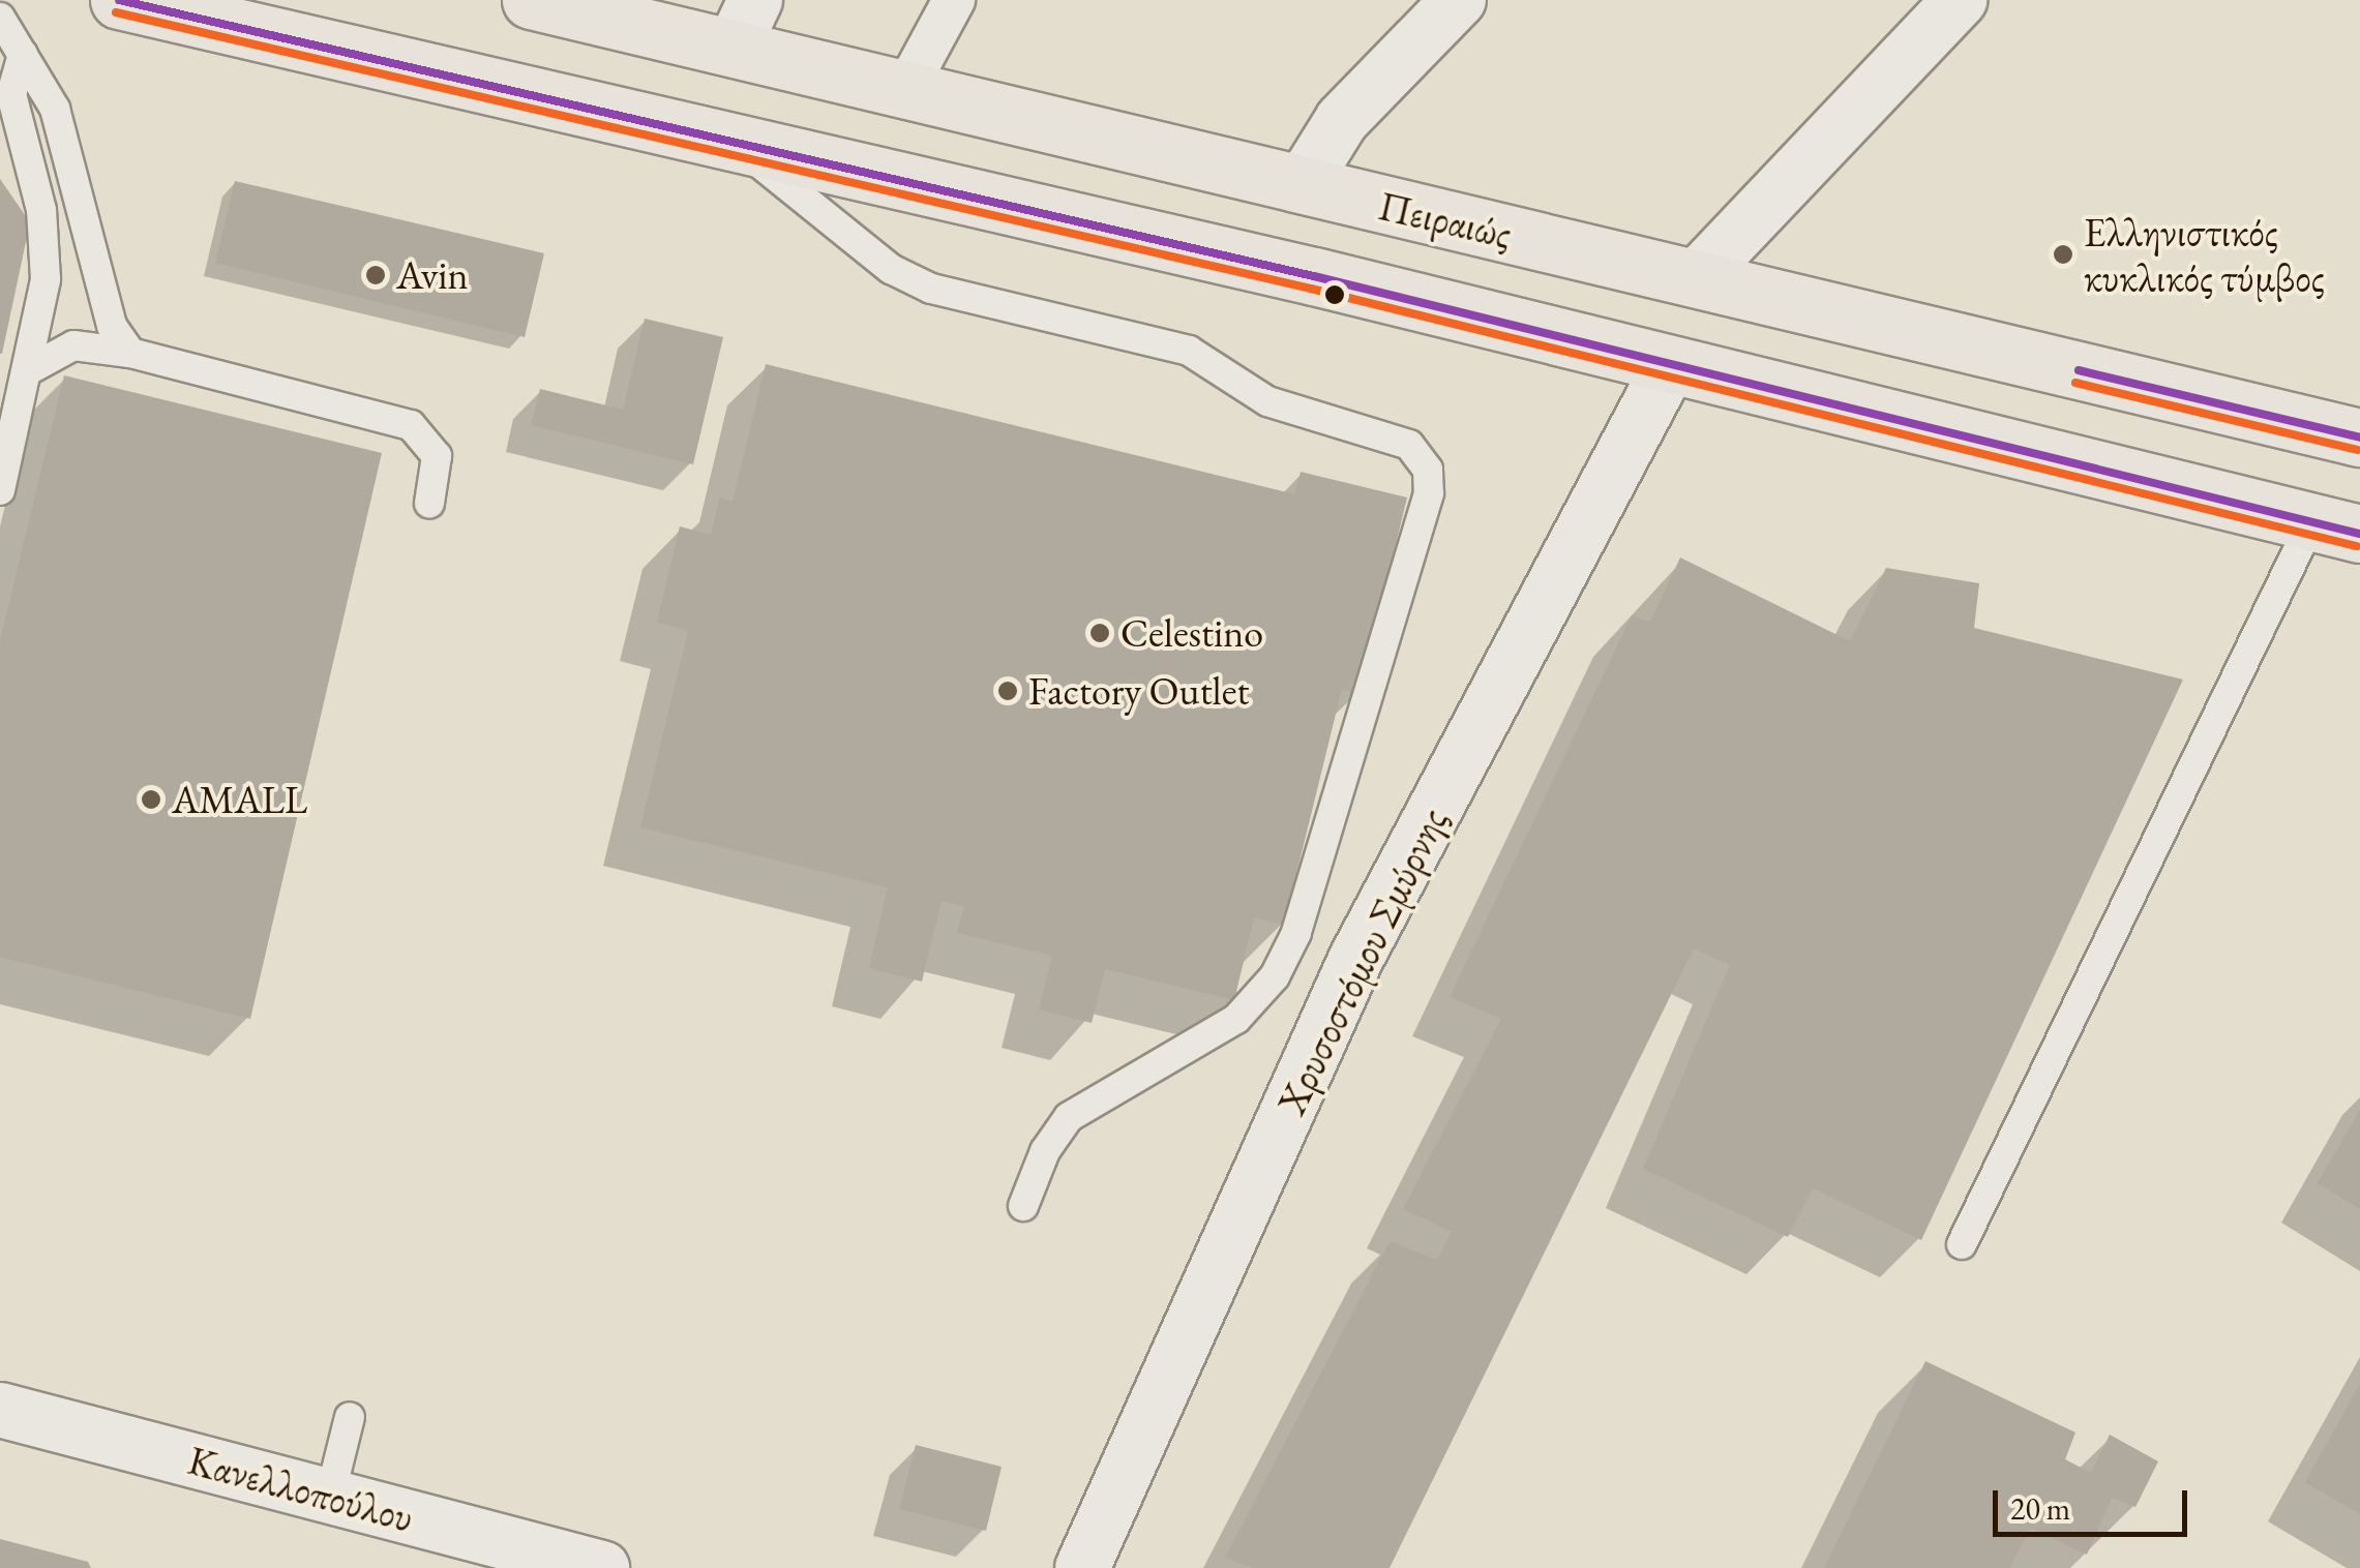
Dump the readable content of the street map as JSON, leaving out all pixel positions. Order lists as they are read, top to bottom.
{
  "streets": {
    "main road": ["Πειραιώς"],
    "street": ["Χρυσοστόμου Σμύρνης", "Κανελλοπούλου"]
  },
  "places": [
    "Ελληνιστικός κυκλικός τύμβος",
    "Avin",
    "Celestino",
    "Factory Outlet",
    "AMALL"
  ],
  "scale_bar": "20 m"
}
